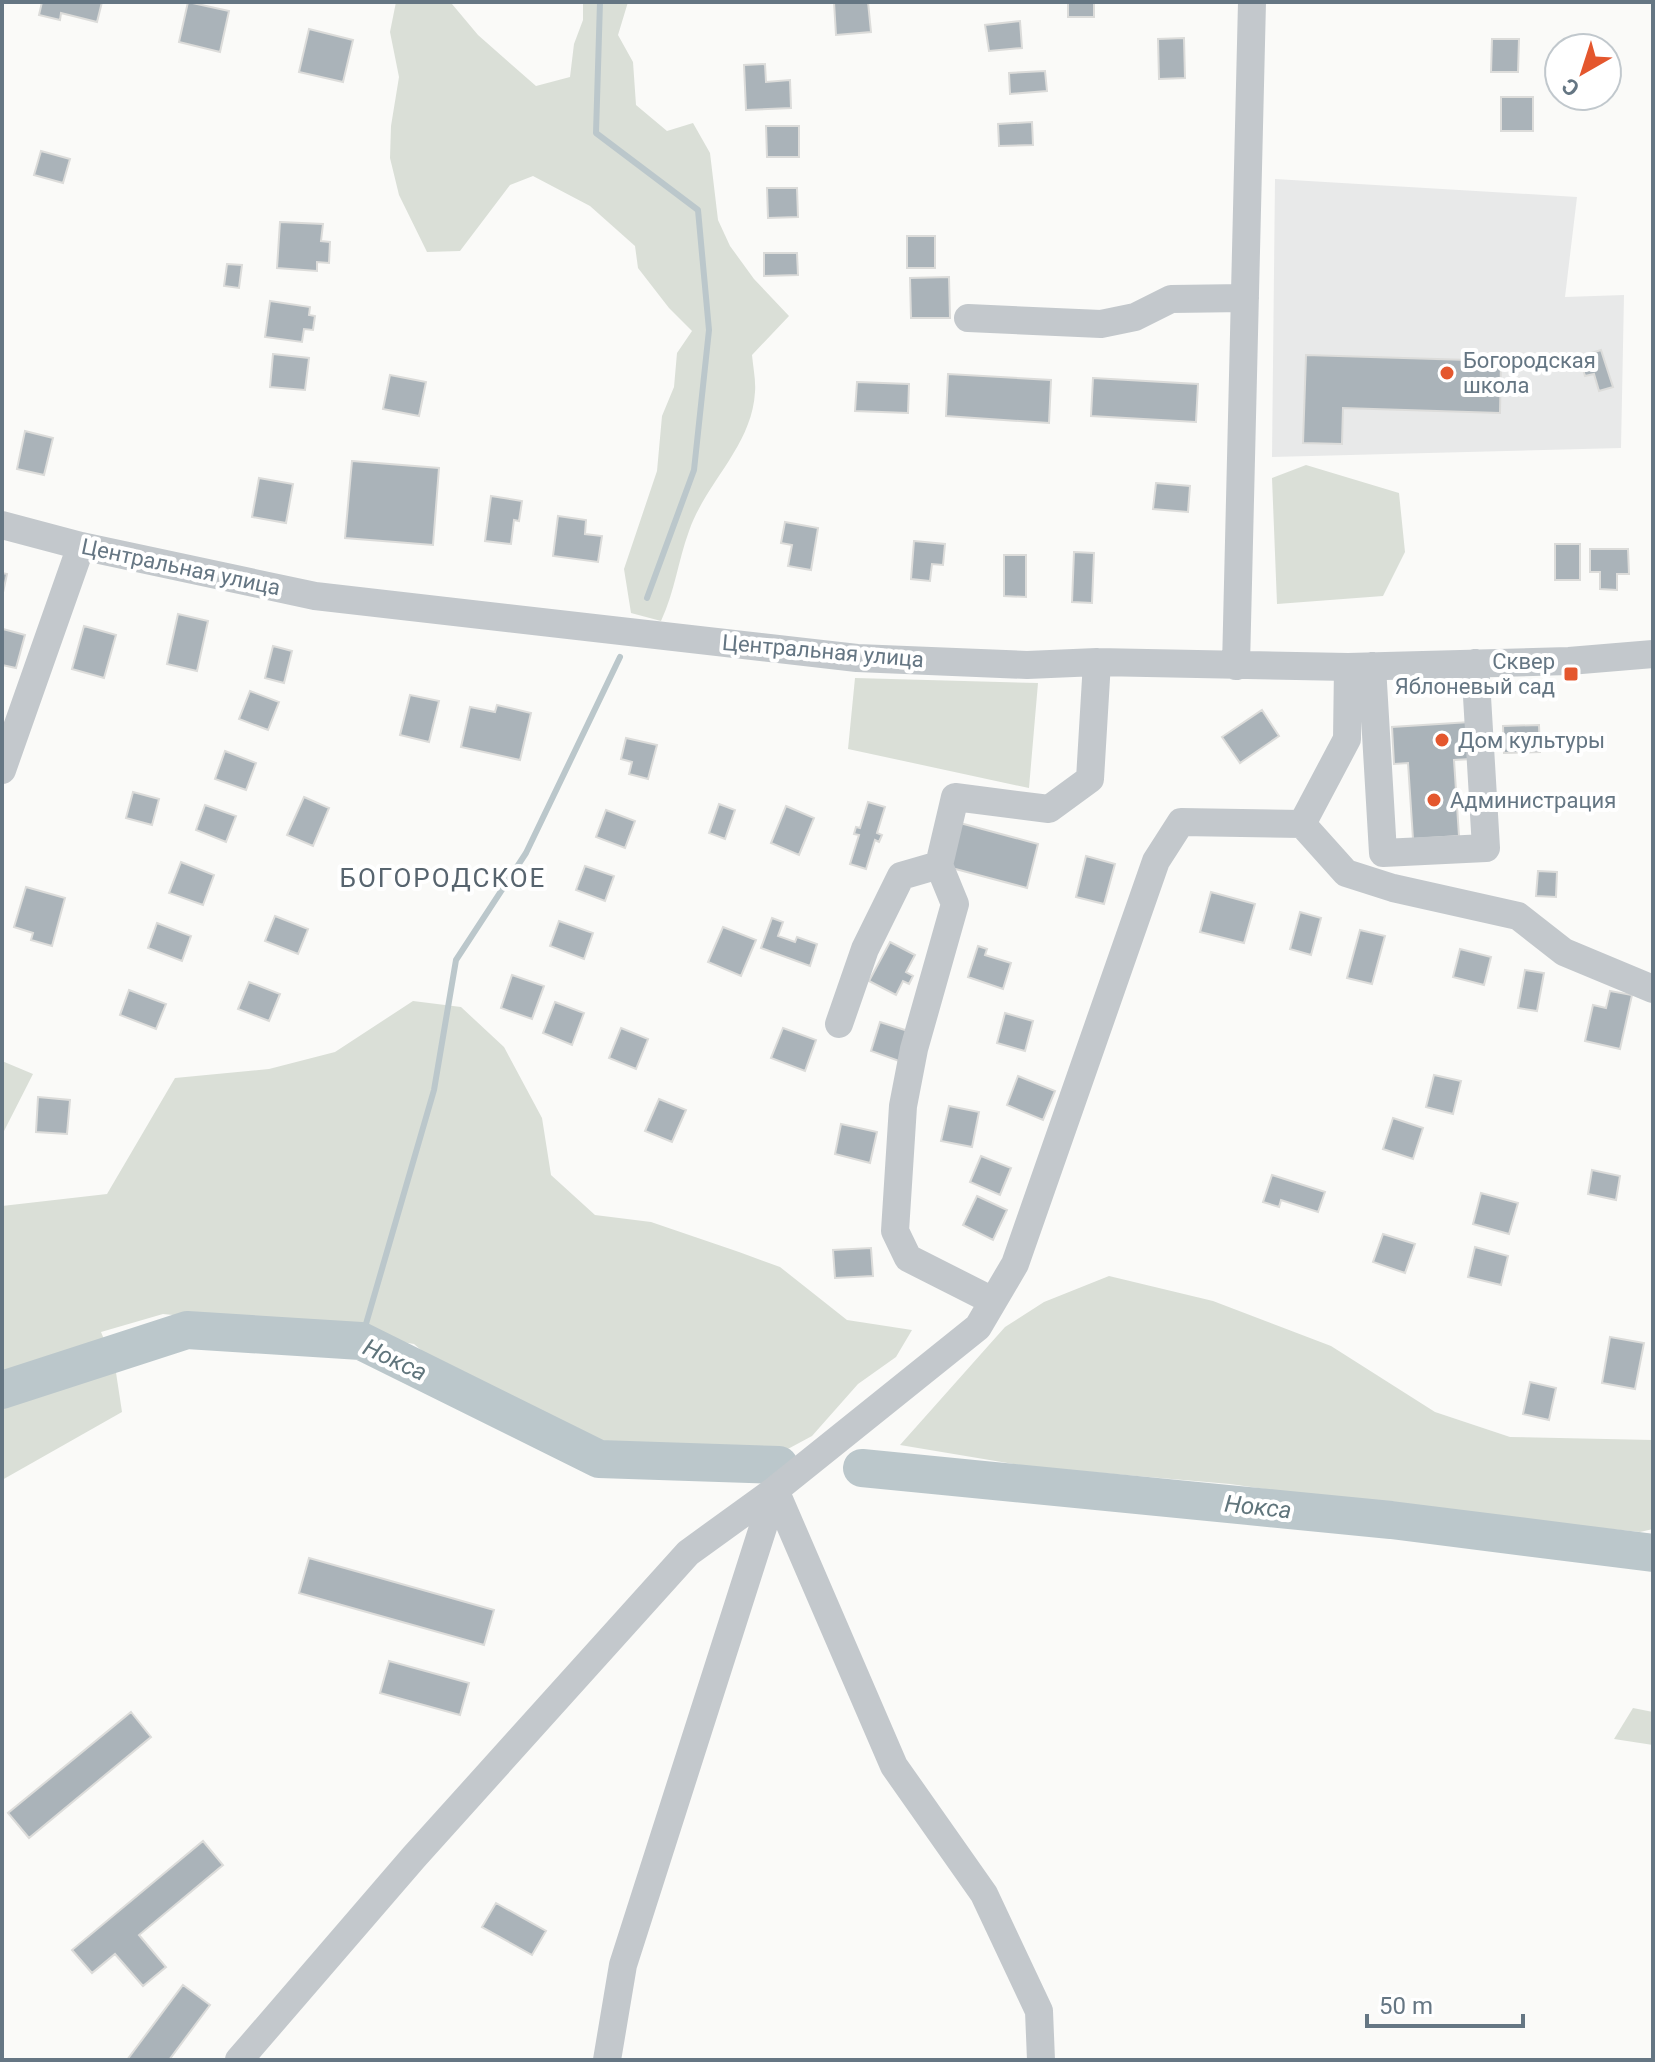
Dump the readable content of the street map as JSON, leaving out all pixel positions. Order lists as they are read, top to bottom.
{
  "streets": {
    "street": ["Центральная улица"]
  },
  "districts": ["БОГОРОДСКОЕ"],
  "water": ["Нокса"],
  "places": {
    "other": ["Богородская школа", "Дом культуры", "Администрация"],
    "transit": ["Сквер Яблоневый сад"]
  },
  "scale_bar": "50 m",
  "north": "bottom left"
}
